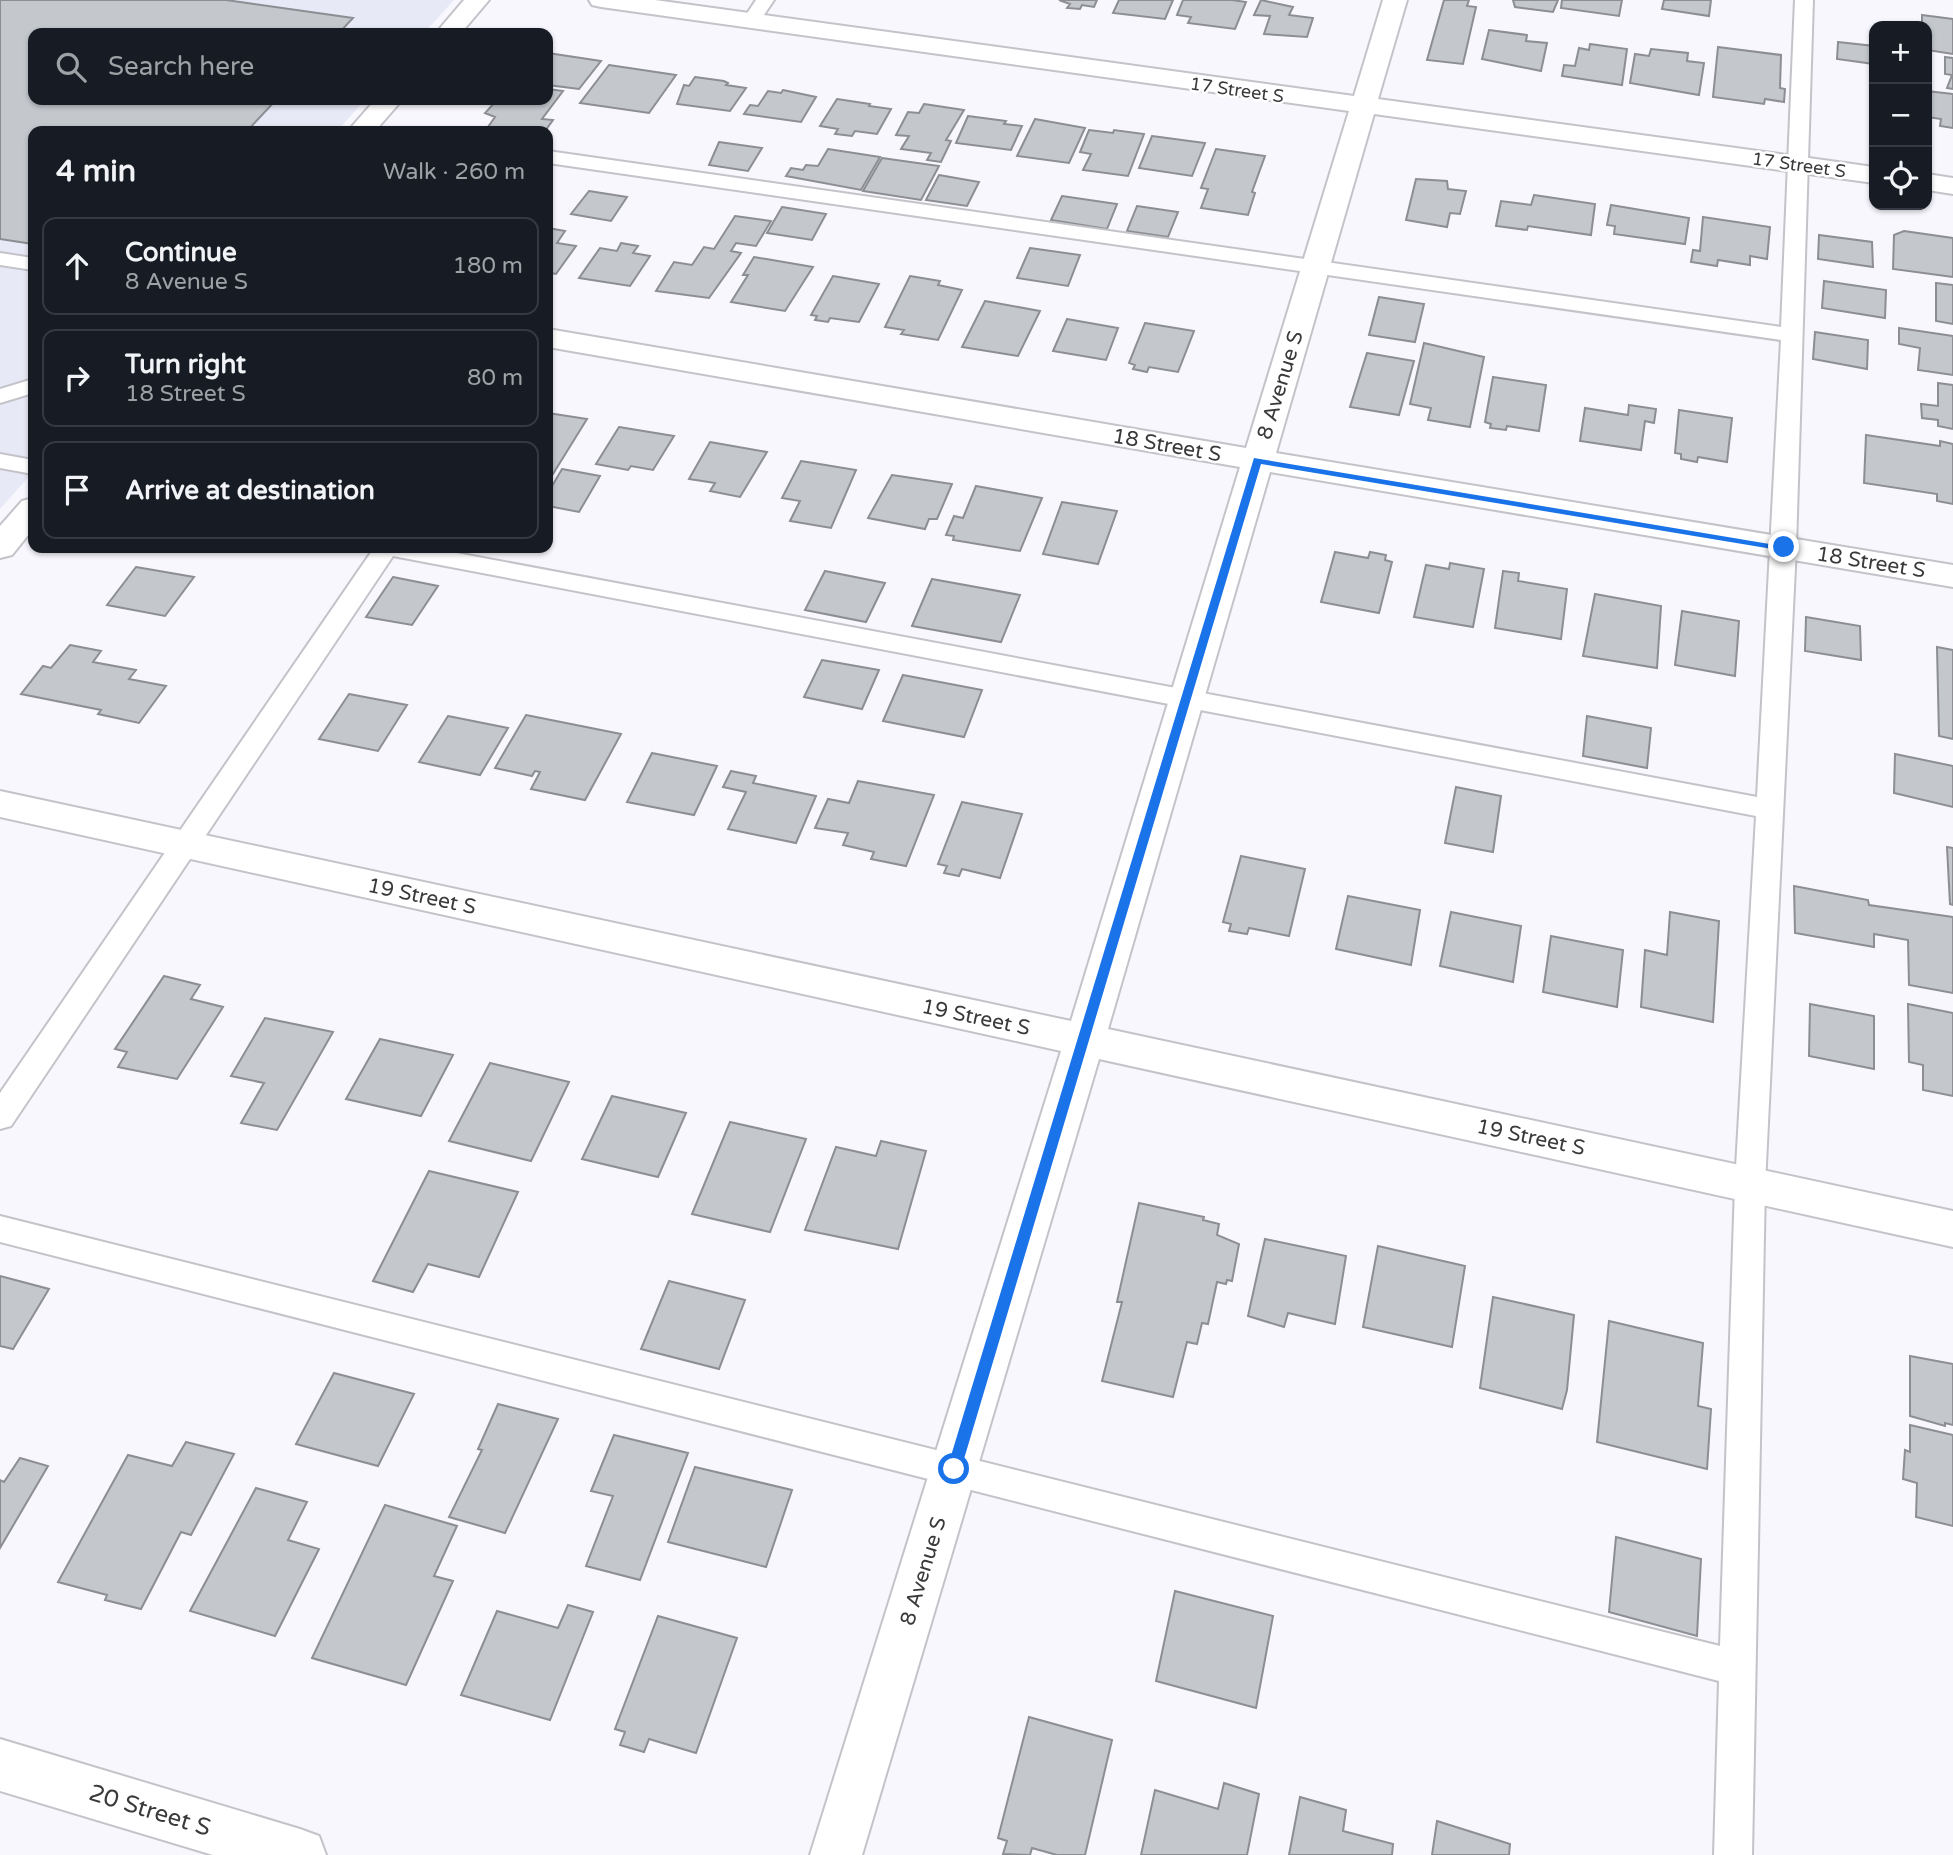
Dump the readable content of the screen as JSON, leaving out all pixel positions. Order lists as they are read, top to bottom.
{
  "streets": {
    "street": [
      "17 Street S",
      "8 Avenue S",
      "18 Street S",
      "19 Street S",
      "20 Street S"
    ]
  },
  "crossings": [
    ["17 Street S", "8 Avenue S"],
    ["8 Avenue S", "18 Street S"],
    ["8 Avenue S", "19 Street S"]
  ],
  "page": {
    "map_buttons": ["+", "−"],
    "search": "Search here",
    "heading": ["4 min", "Walk · 260 m"],
    "list": [
      ["Continue", "8 Avenue S", "180 m"],
      ["Turn right", "18 Street S", "80 m"],
      "Arrive at destination"
    ]
  }
}
